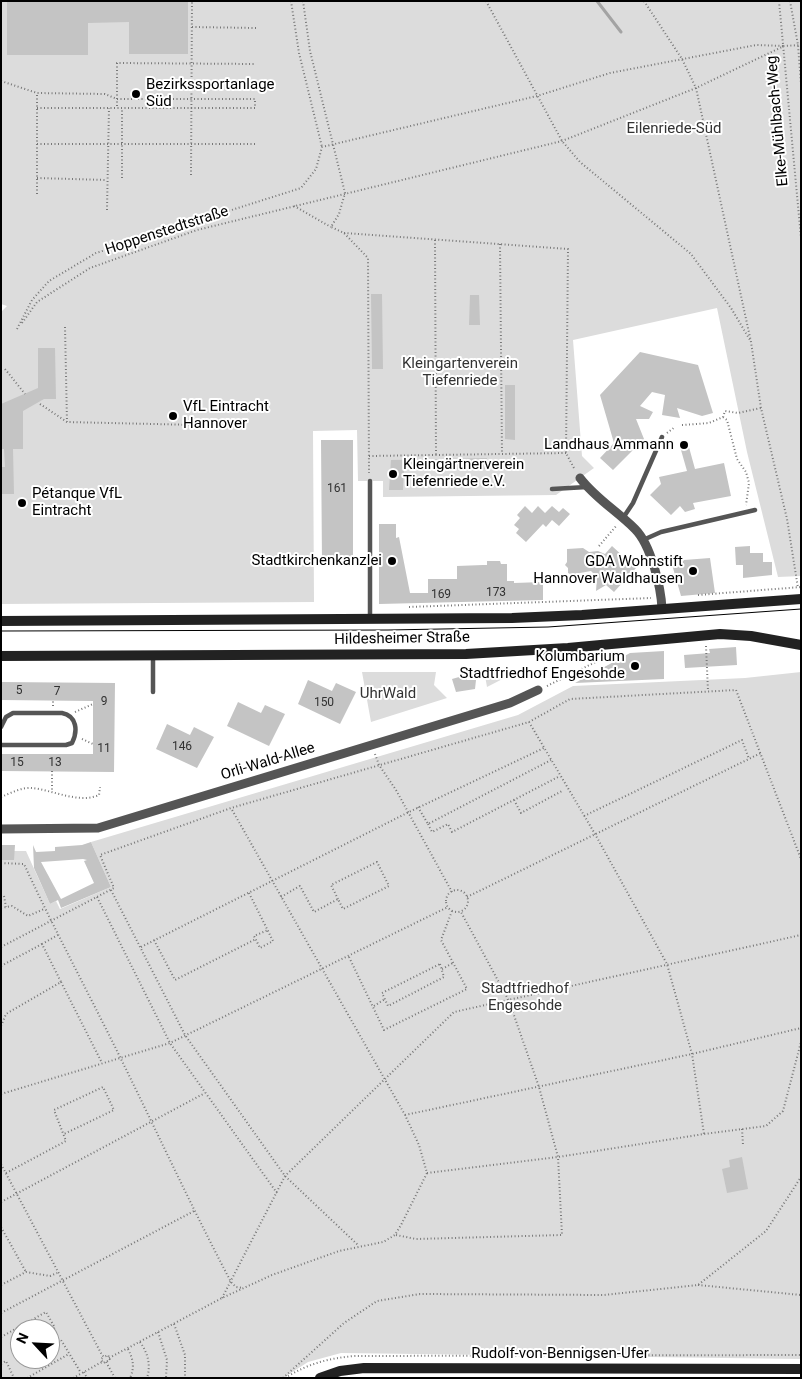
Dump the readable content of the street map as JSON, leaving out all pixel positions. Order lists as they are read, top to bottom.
{
  "streets": {
    "main road": ["Hildesheimer Straße", "Rudolf-von-Bennigsen-Ufer"],
    "street": ["Orli-Wald-Allee"],
    "path": ["Elke-Mühlbach-Weg", "Hoppenstedtstraße"]
  },
  "crossings": [
    ["Elke-Mühlbach-Weg", "Hoppenstedtstraße"]
  ],
  "parks": [
    "Eilenriede-Süd",
    "Kleingartenverein Tiefenriede",
    "UhrWald",
    "Stadtfriedhof Engesohde"
  ],
  "places": [
    "Bezirkssportanlage Süd",
    "VfL Eintracht Hannover",
    "Landhaus Ammann",
    "Kleingärtnerverein Tiefenriede e.V.",
    "Pétanque VfL Eintracht",
    "Stadtkirchenkanzlei",
    "GDA Wohnstift Hannover Waldhausen",
    "Kolumbarium Stadtfriedhof Engesohde"
  ],
  "house_numbers": [
    "161",
    "173",
    "169",
    "5",
    "7",
    "9",
    "150",
    "146",
    "11",
    "15",
    "13"
  ],
  "north": "top left"
}
